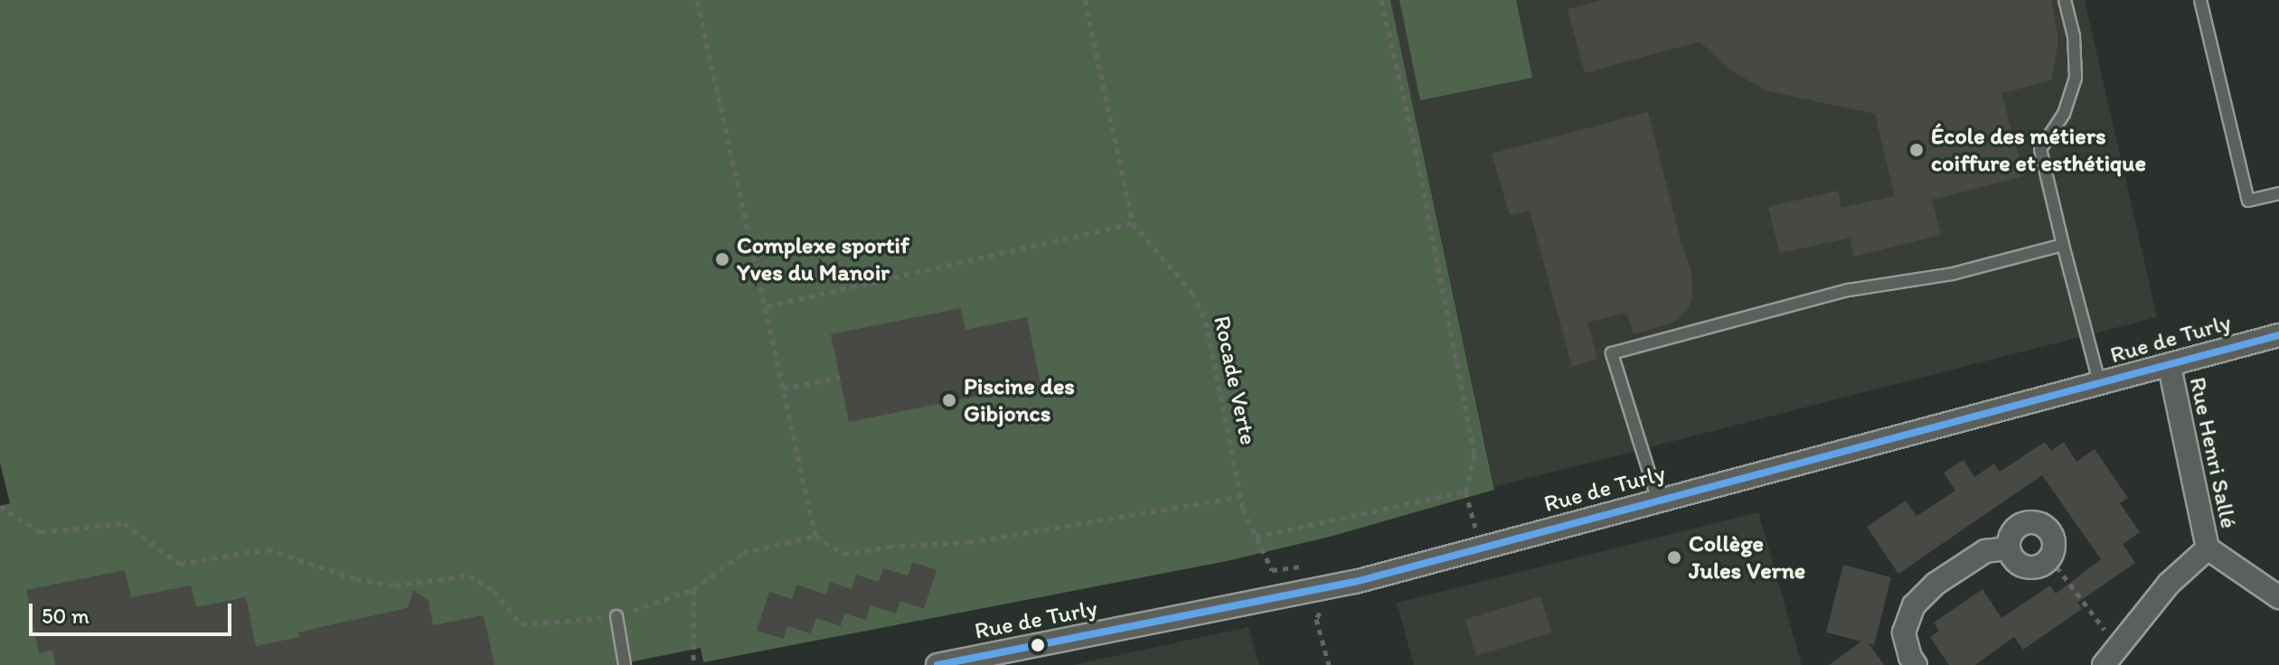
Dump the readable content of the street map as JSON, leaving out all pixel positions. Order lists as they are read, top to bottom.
{
  "streets": {
    "street": ["Rue de Turly", "Rue Henri Sallé"],
    "path": ["Rocade Verte"]
  },
  "crossings": [
    ["Rue de Turly", "Rue Henri Sallé"]
  ],
  "places": [
    "École des métiers coiffure et esthétique",
    "Complexe sportif Yves du Manoir",
    "Piscine des Gibjoncs",
    "Collège Jules Verne"
  ],
  "scale_bar": "50 m"
}
